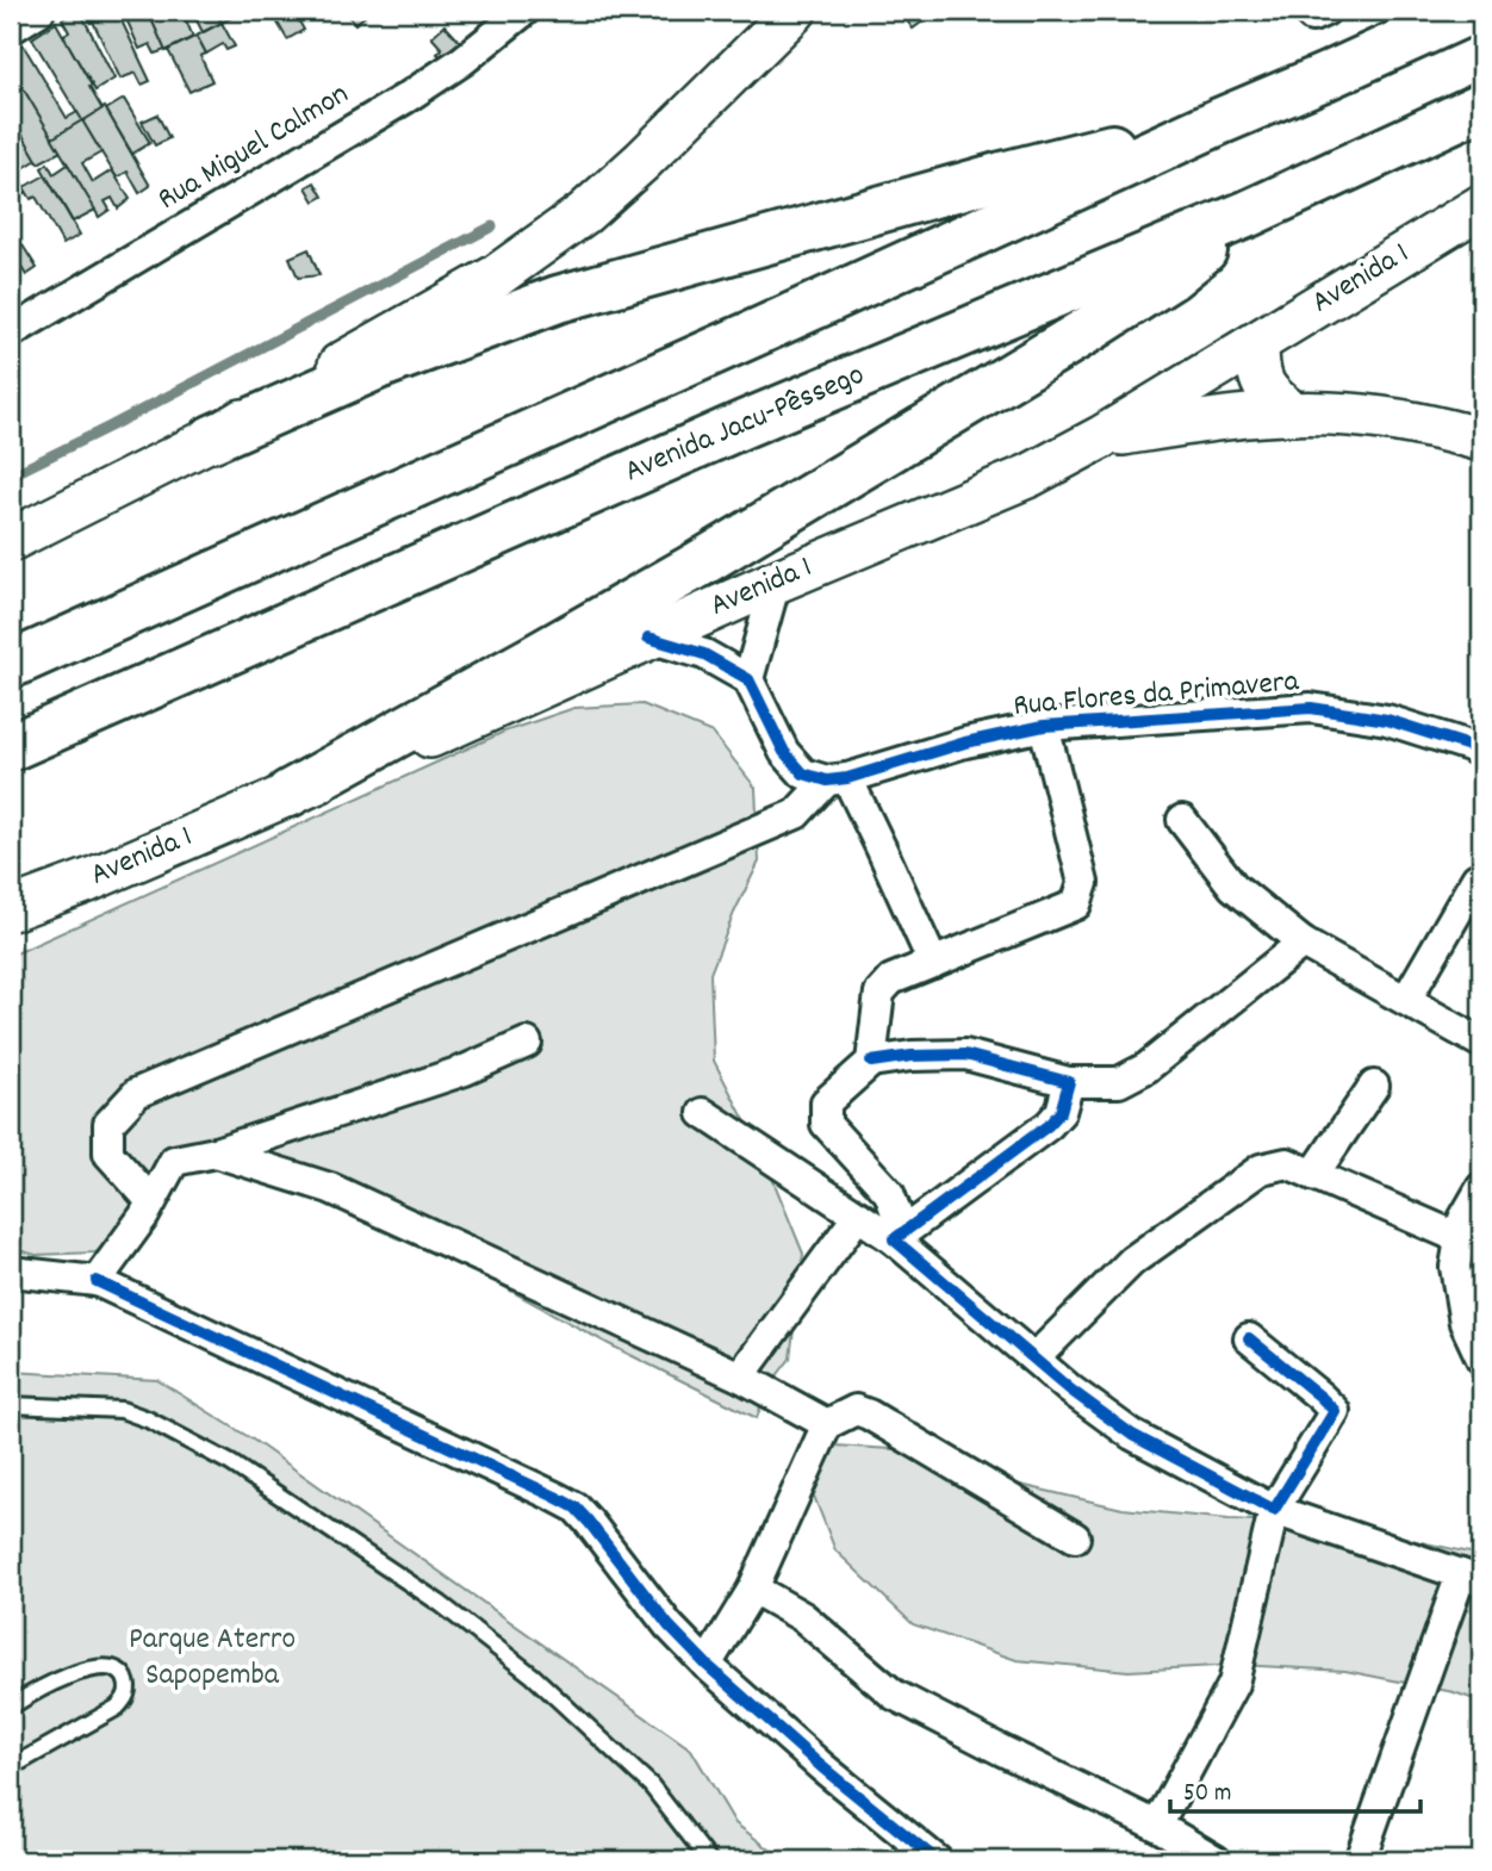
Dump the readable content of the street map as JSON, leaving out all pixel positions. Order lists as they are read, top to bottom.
{
  "streets": {
    "highway": ["Avenida Jacu-Pêssego"],
    "main road": ["Avenida 1"],
    "street": ["Rua Miguel Calmon", "Rua Flores da Primavera"]
  },
  "parks": ["Parque Aterro Sapopemba"],
  "scale_bar": "50 m"
}
